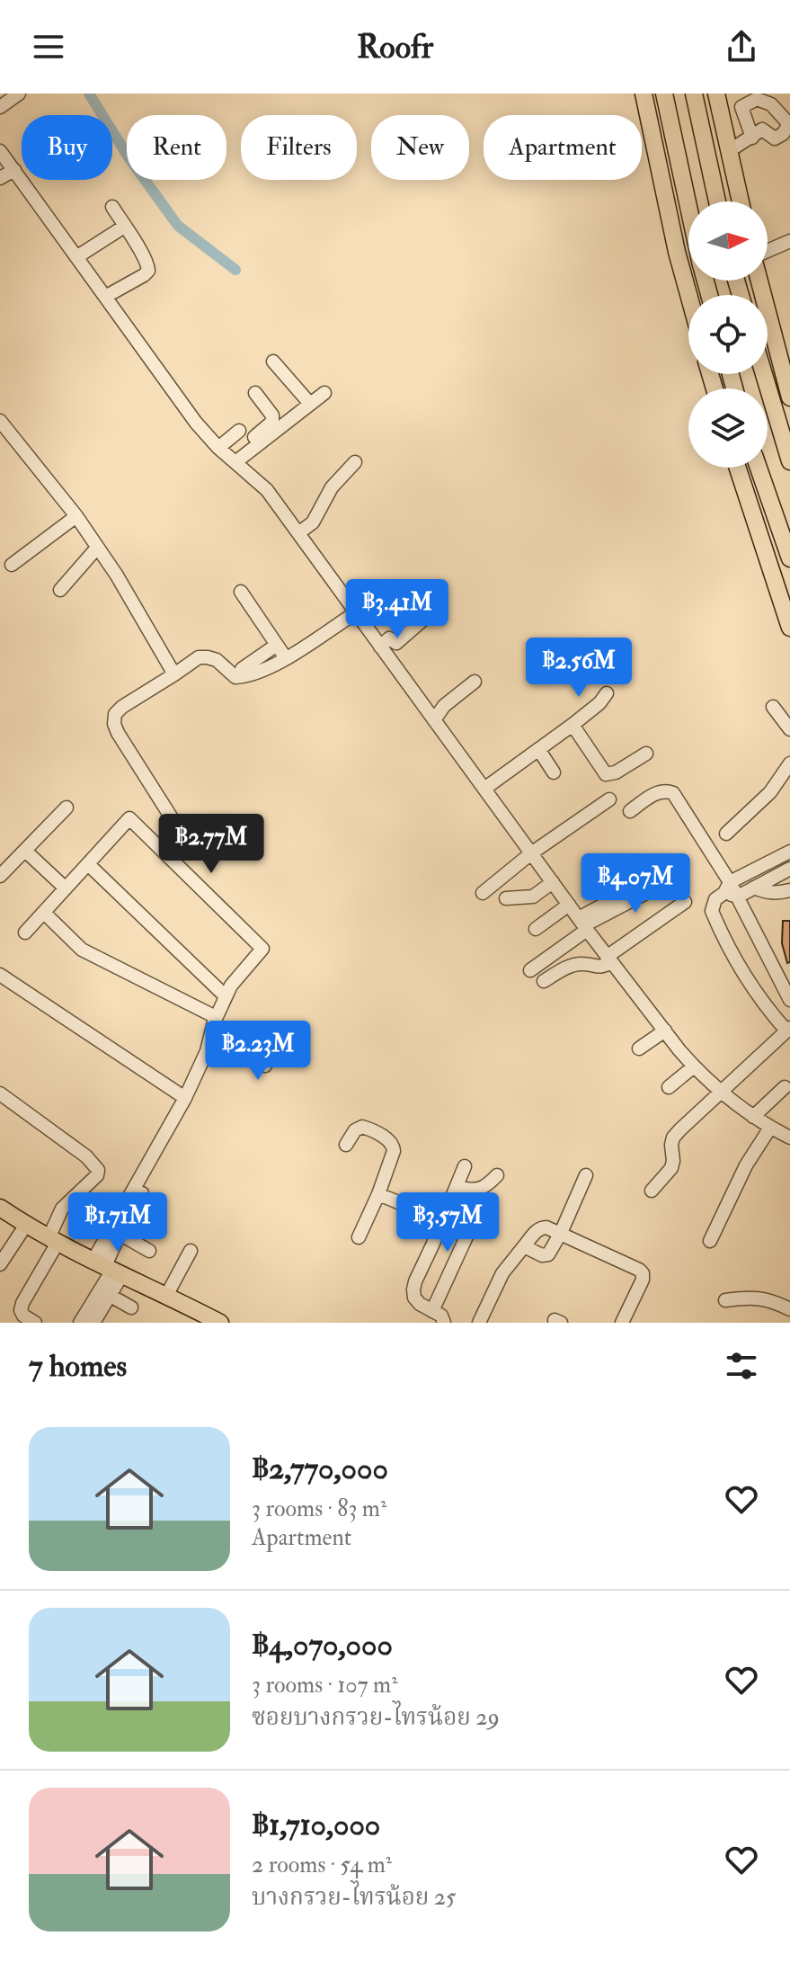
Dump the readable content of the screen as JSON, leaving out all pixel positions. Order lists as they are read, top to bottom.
{
  "north": "right",
  "page": {
    "header": "Roofr",
    "chip": [
      "Buy",
      "Rent",
      "Filters",
      "New",
      "Apartment"
    ],
    "price": [
      "฿3.41M",
      "฿2.56M",
      "฿2.77M",
      "฿4.07M",
      "฿2.23M",
      "฿1.71M",
      "฿3.57M"
    ],
    "heading": "7 homes",
    "list": [
      {
        "name": "฿2,770,000",
        "note": "3 rooms · 83 m² · Apartment"
      },
      {
        "name": "฿4,070,000",
        "note": "3 rooms · 107 m² · ซอยบางกรวย-ไทรน้อย 29"
      },
      {
        "name": "฿1,710,000",
        "note": "2 rooms · 54 m² · บางกรวย-ไทรน้อย 25"
      }
    ]
  }
}
